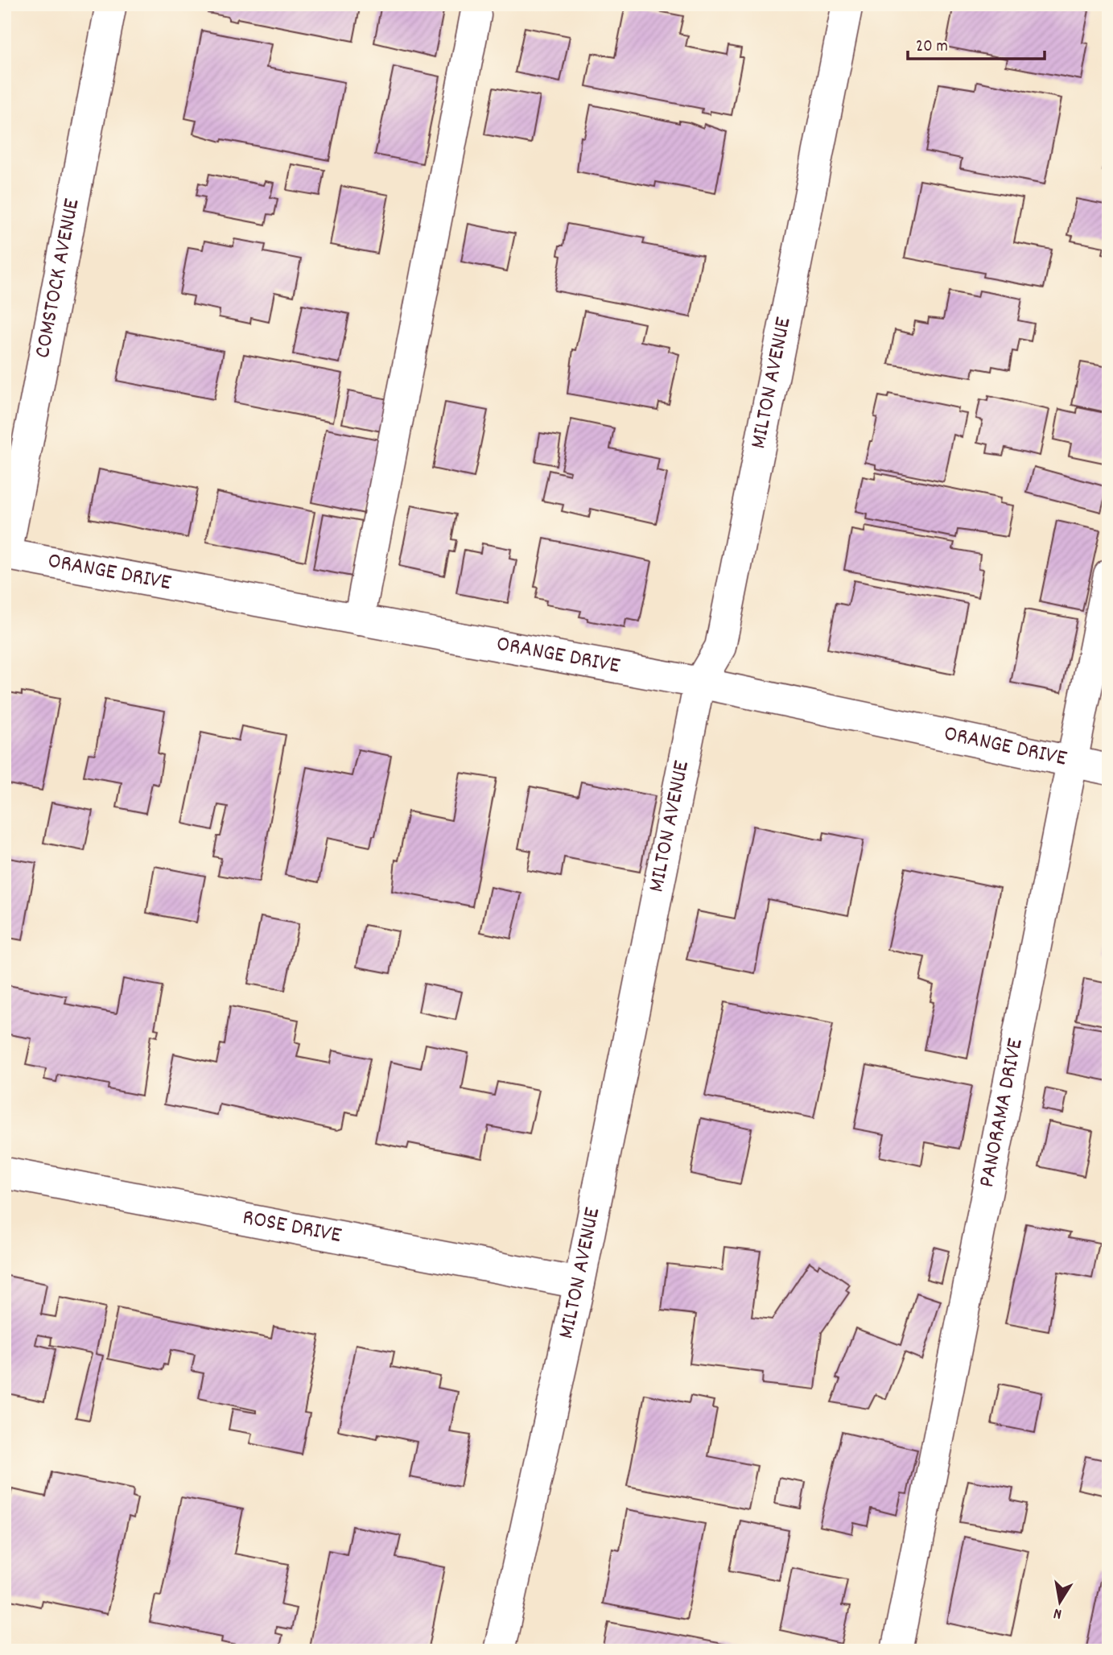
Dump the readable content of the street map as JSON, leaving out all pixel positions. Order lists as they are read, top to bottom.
{
  "streets": {
    "street": [
      "COMSTOCK AVENUE",
      "MILTON AVENUE",
      "ORANGE DRIVE",
      "PANORAMA DRIVE",
      "ROSE DRIVE"
    ]
  },
  "crossings": [
    ["COMSTOCK AVENUE", "ORANGE DRIVE"],
    ["MILTON AVENUE", "ORANGE DRIVE"],
    ["MILTON AVENUE", "ROSE DRIVE"],
    ["ORANGE DRIVE", "PANORAMA DRIVE"]
  ],
  "scale_bar": "20 m",
  "north": "bottom"
}
